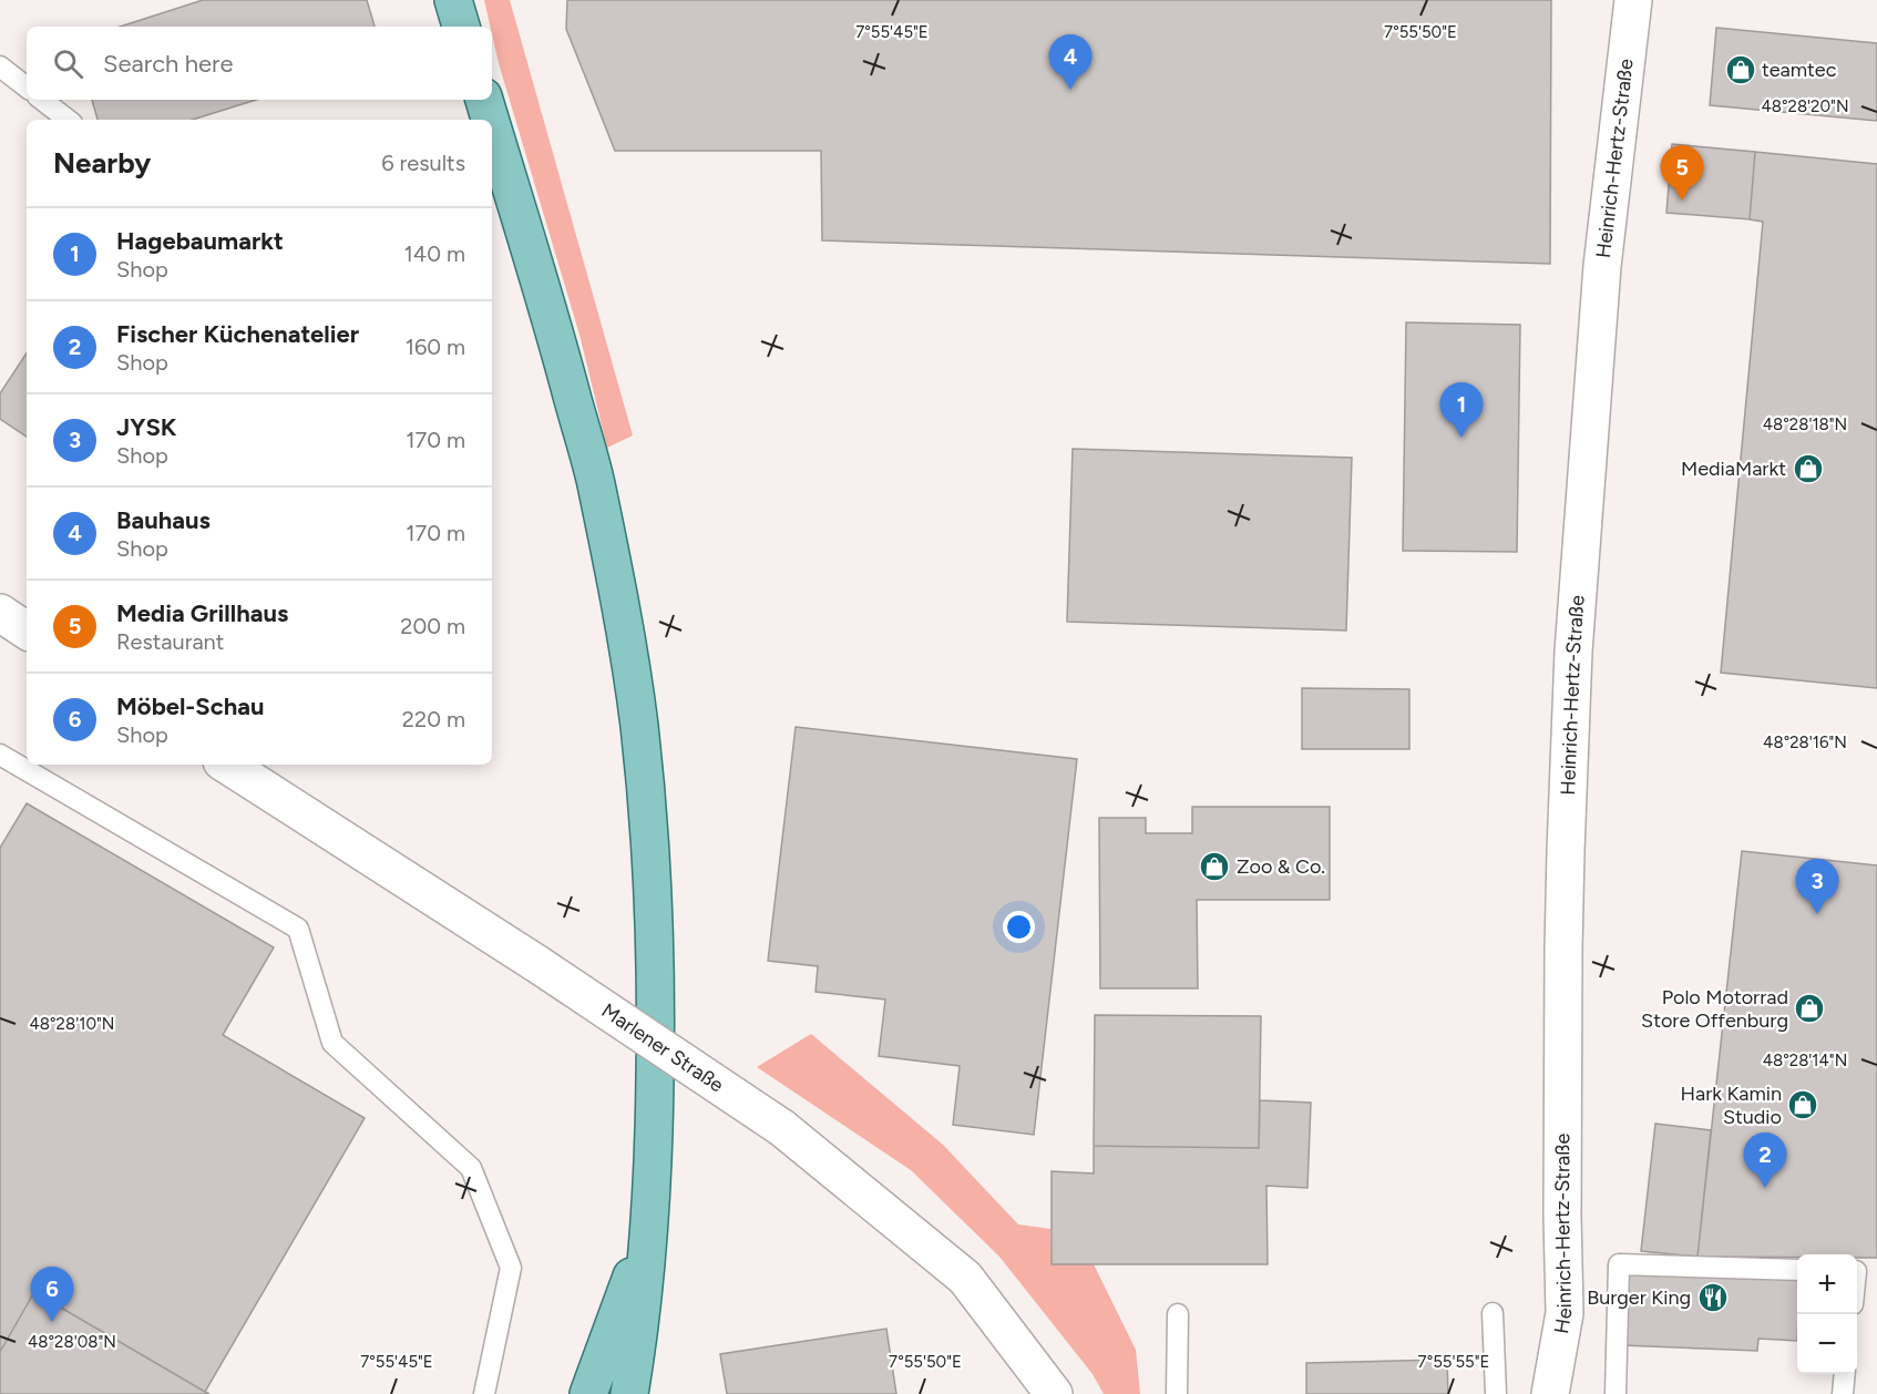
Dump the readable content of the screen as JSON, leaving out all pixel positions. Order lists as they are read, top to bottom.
{
  "streets": {
    "street": ["Heinrich-Hertz-Straße", "Marlener Straße"]
  },
  "places": {
    "shop": [
      "teamtec",
      "MediaMarkt",
      "Zoo & Co.",
      "Polo Motorrad Store Offenburg",
      "Hark Kamin Studio"
    ],
    "restaurant": ["Burger King"]
  },
  "page": {
    "search": "Search here",
    "pins": [
      "4",
      "5",
      "1",
      "3",
      "2",
      "6"
    ],
    "heading": ["Nearby", "6 results"],
    "list": [
      {
        "mark": "1",
        "name": "Hagebaumarkt",
        "note": "Shop",
        "value": "140 m"
      },
      {
        "mark": "2",
        "name": "Fischer Küchenatelier",
        "note": "Shop",
        "value": "160 m"
      },
      {
        "mark": "3",
        "name": "JYSK",
        "note": "Shop",
        "value": "170 m"
      },
      {
        "mark": "4",
        "name": "Bauhaus",
        "note": "Shop",
        "value": "170 m"
      },
      {
        "mark": "5",
        "name": "Media Grillhaus",
        "note": "Restaurant",
        "value": "200 m"
      },
      {
        "mark": "6",
        "name": "Möbel-Schau",
        "note": "Shop",
        "value": "220 m"
      }
    ],
    "map_buttons": ["+", "−"]
  },
  "coordinates": [
    "7°55'45\"E",
    "7°55'50\"E",
    "48°28'20\"N",
    "48°28'18\"N",
    "48°28'16\"N",
    "48°28'10\"N",
    "48°28'14\"N",
    "48°28'08\"N",
    "7°55'55\"E"
  ]
}
